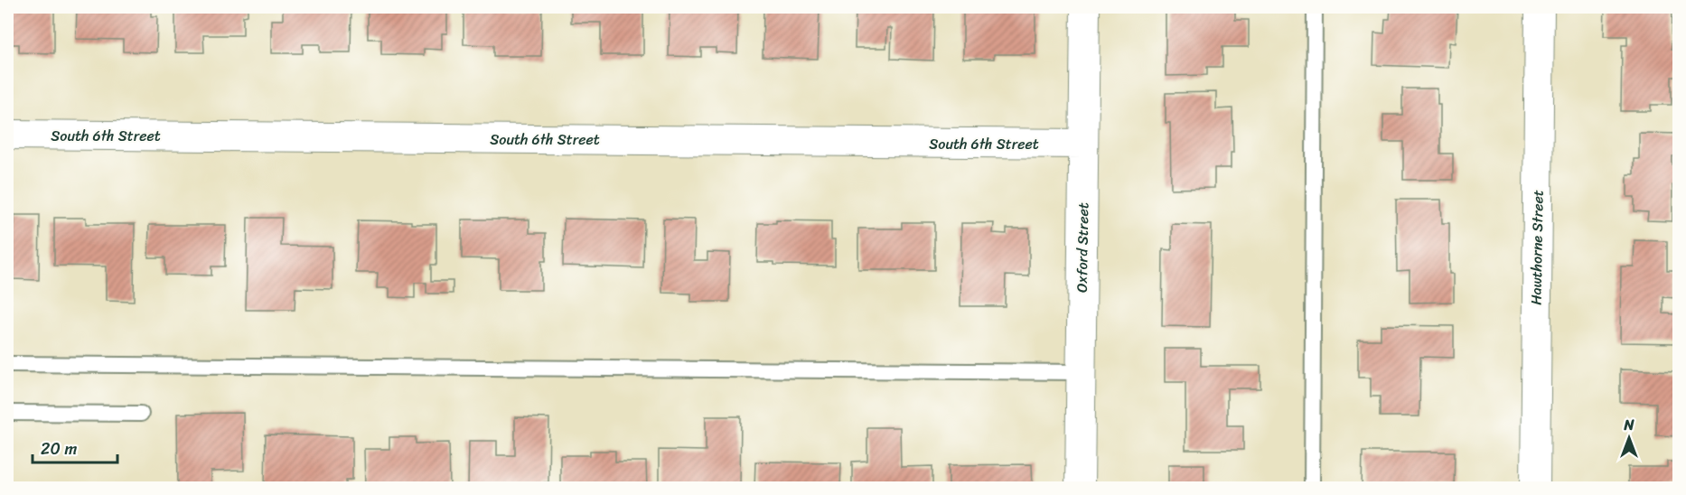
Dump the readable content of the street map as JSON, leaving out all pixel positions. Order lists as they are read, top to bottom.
{
  "streets": {
    "street": ["South 6th Street", "Oxford Street", "Hawthorne Street"]
  },
  "crossings": [
    ["South 6th Street", "Oxford Street"]
  ],
  "scale_bar": "20 m",
  "north": "top"
}
